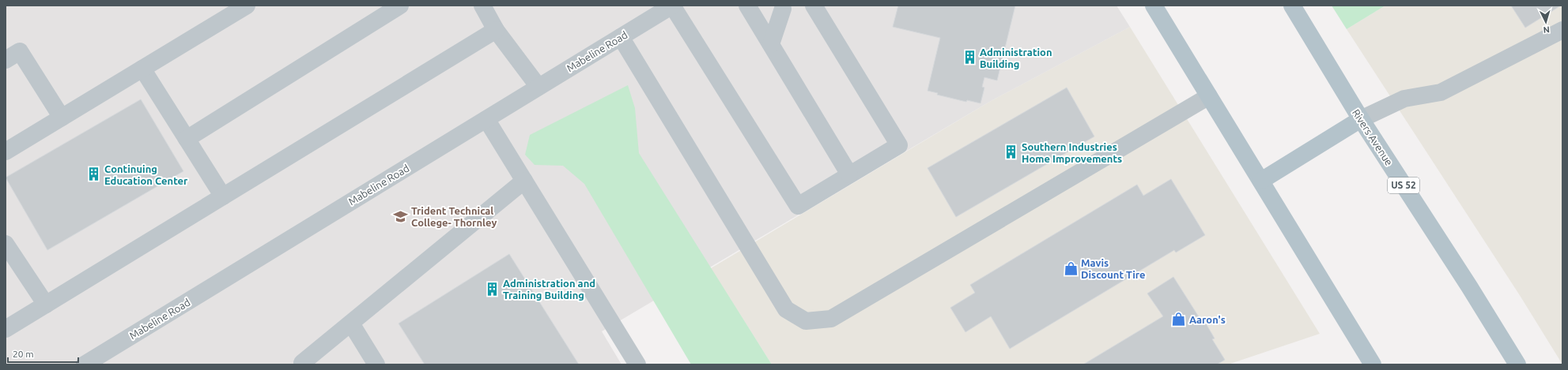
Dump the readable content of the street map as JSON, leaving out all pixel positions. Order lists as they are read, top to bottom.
{
  "streets": {
    "main road": ["Rivers Avenue", "US 52"],
    "street": ["Mabeline Road"]
  },
  "places": {
    "building": [
      "Administration Building",
      "Southern Industries Home Improvements",
      "Continuing Education Center",
      "Administration and Training Building"
    ],
    "school or university": ["Trident Technical College- Thornley"],
    "shop": ["Mavis Discount Tire", "Aaron's"]
  },
  "scale_bar": "20 m",
  "north": "bottom"
}
